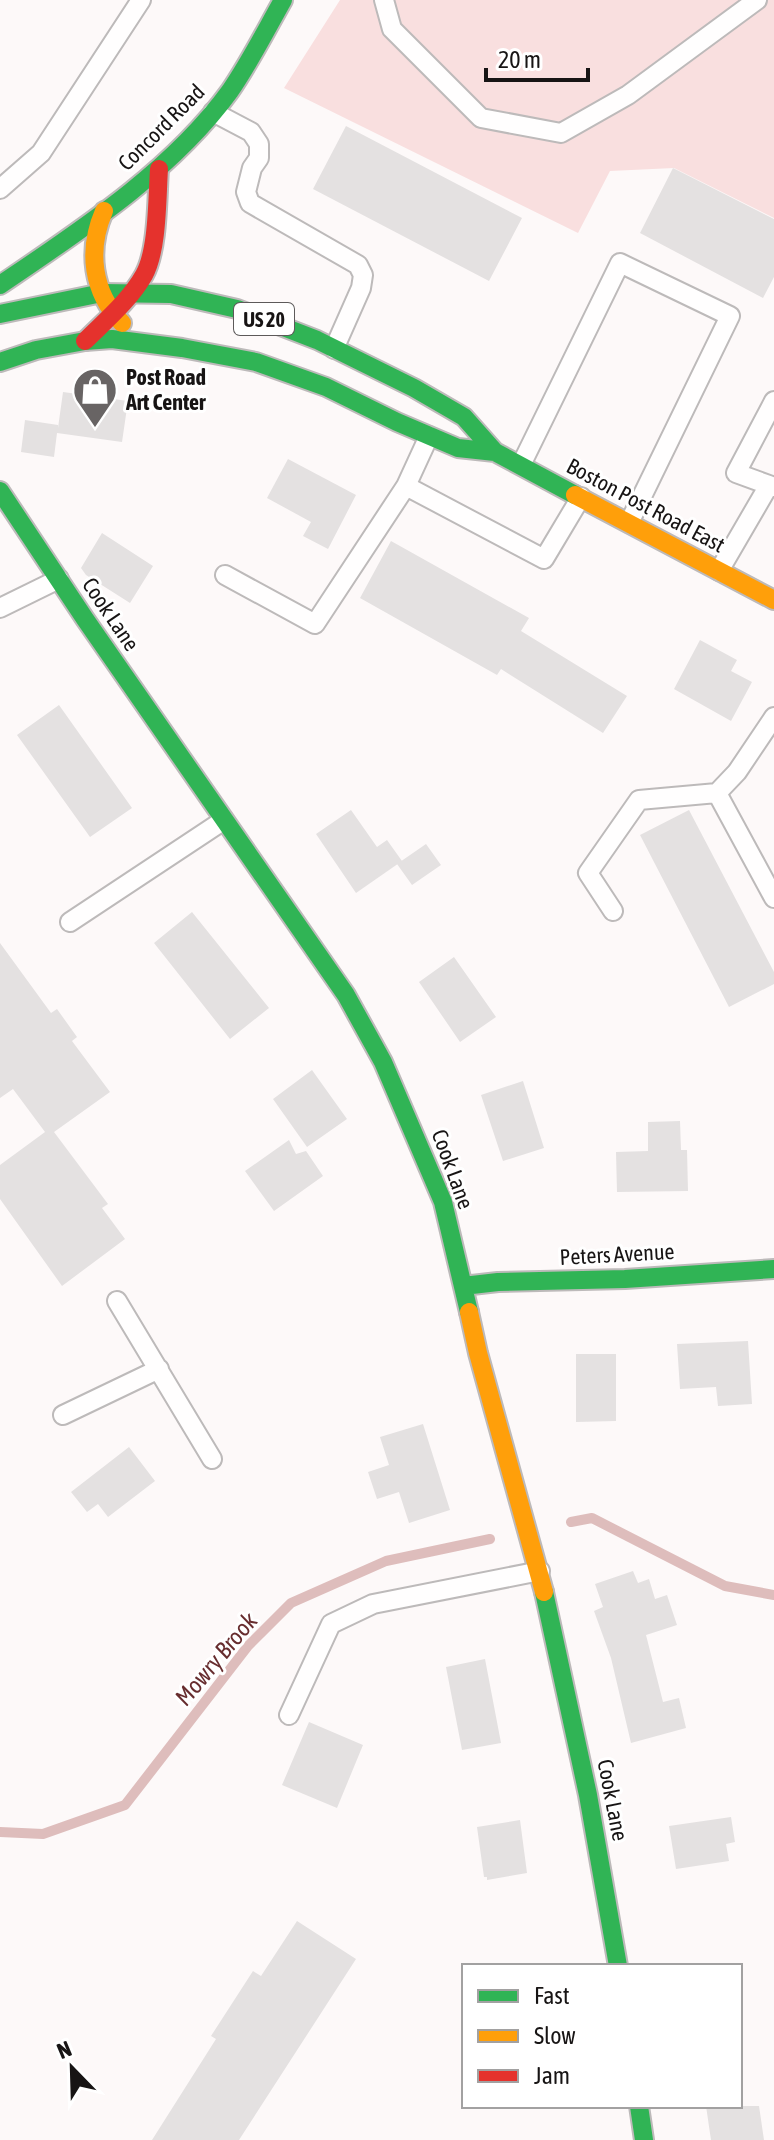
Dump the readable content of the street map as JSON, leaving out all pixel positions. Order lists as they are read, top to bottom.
{
  "streets": {
    "street": [
      "Concord Road",
      "US 20",
      "Boston Post Road East",
      "Cook Lane",
      "Peters Avenue"
    ]
  },
  "crossings": [
    ["Cook Lane", "Peters Avenue"]
  ],
  "water": ["Mowry Brook"],
  "places": {
    "shop": ["Post Road Art Center"]
  },
  "legend": ["Fast", "Slow", "Jam"],
  "scale_bar": "20 m",
  "north": "top left"
}
